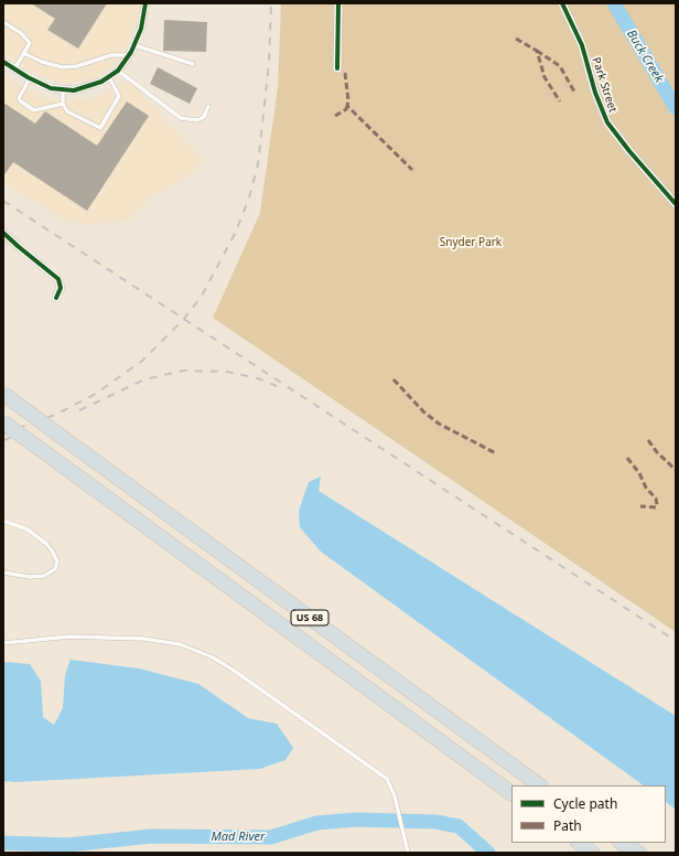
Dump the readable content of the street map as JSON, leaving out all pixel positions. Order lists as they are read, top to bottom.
{
  "streets": {
    "highway": ["US 68"],
    "street": ["Park Street"]
  },
  "water": ["Buck Creek", "Mad River"],
  "parks": ["Snyder Park"],
  "legend": ["Cycle path", "Path"]
}
